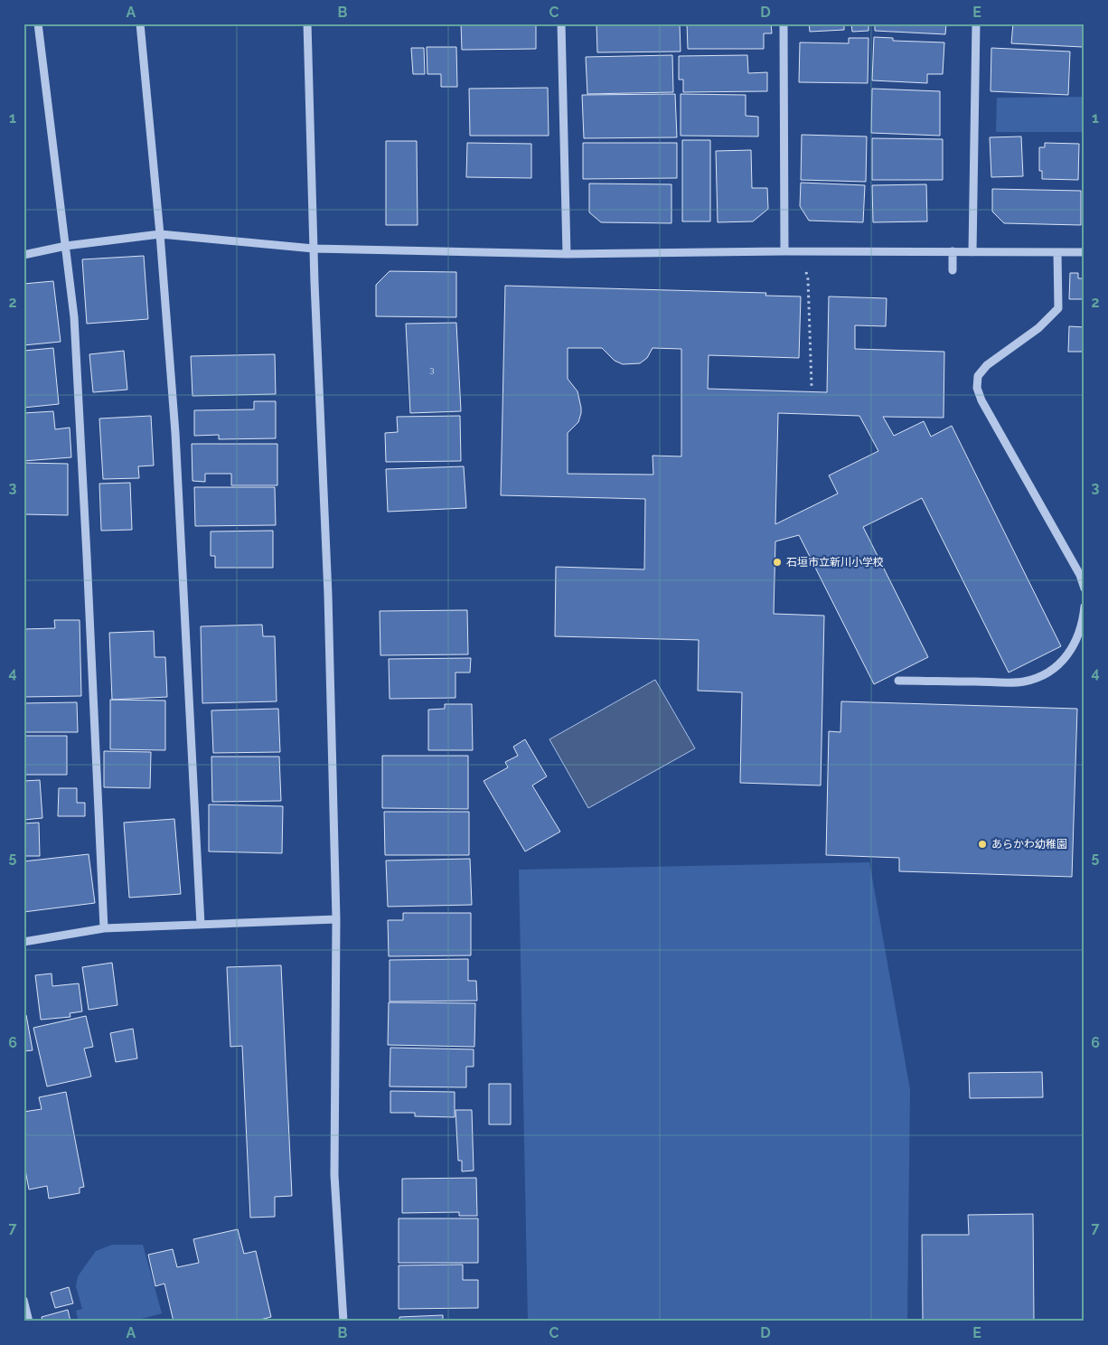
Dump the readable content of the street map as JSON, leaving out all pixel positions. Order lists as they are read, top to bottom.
{
  "places": ["石垣市立新川小学校", "あらかわ幼稚園"],
  "house_numbers": ["3"],
  "grid": {
    "columns": [
      "A",
      "B",
      "C",
      "D",
      "E"
    ],
    "rows": [
      "1",
      "2",
      "3",
      "4",
      "5",
      "6",
      "7"
    ]
  }
}
